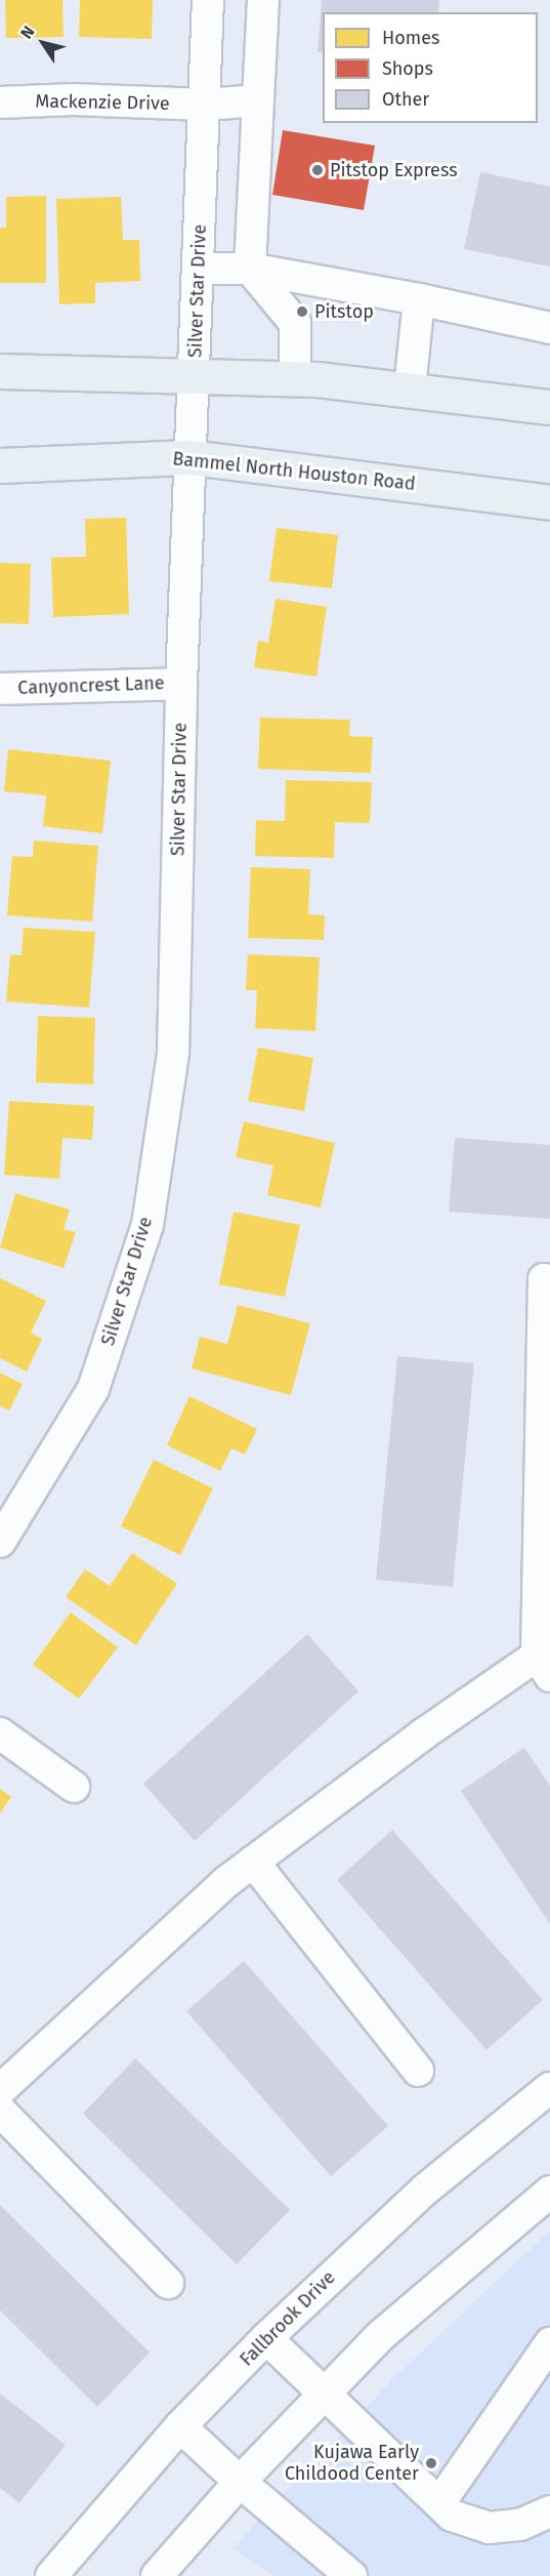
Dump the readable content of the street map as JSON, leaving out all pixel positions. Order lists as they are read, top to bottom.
{
  "streets": {
    "main road": ["Bammel North Houston Road"],
    "street": [
      "Mackenzie Drive",
      "Silver Star Drive",
      "Canyoncrest Lane",
      "Fallbrook Drive"
    ]
  },
  "crossings": [
    ["Mackenzie Drive", "Silver Star Drive"],
    ["Silver Star Drive", "Bammel North Houston Road"],
    ["Silver Star Drive", "Canyoncrest Lane"]
  ],
  "places": ["Pitstop Express", "Pitstop", "Kujawa Early Childood Center"],
  "legend": ["Homes", "Shops", "Other"],
  "north": "top left"
}
